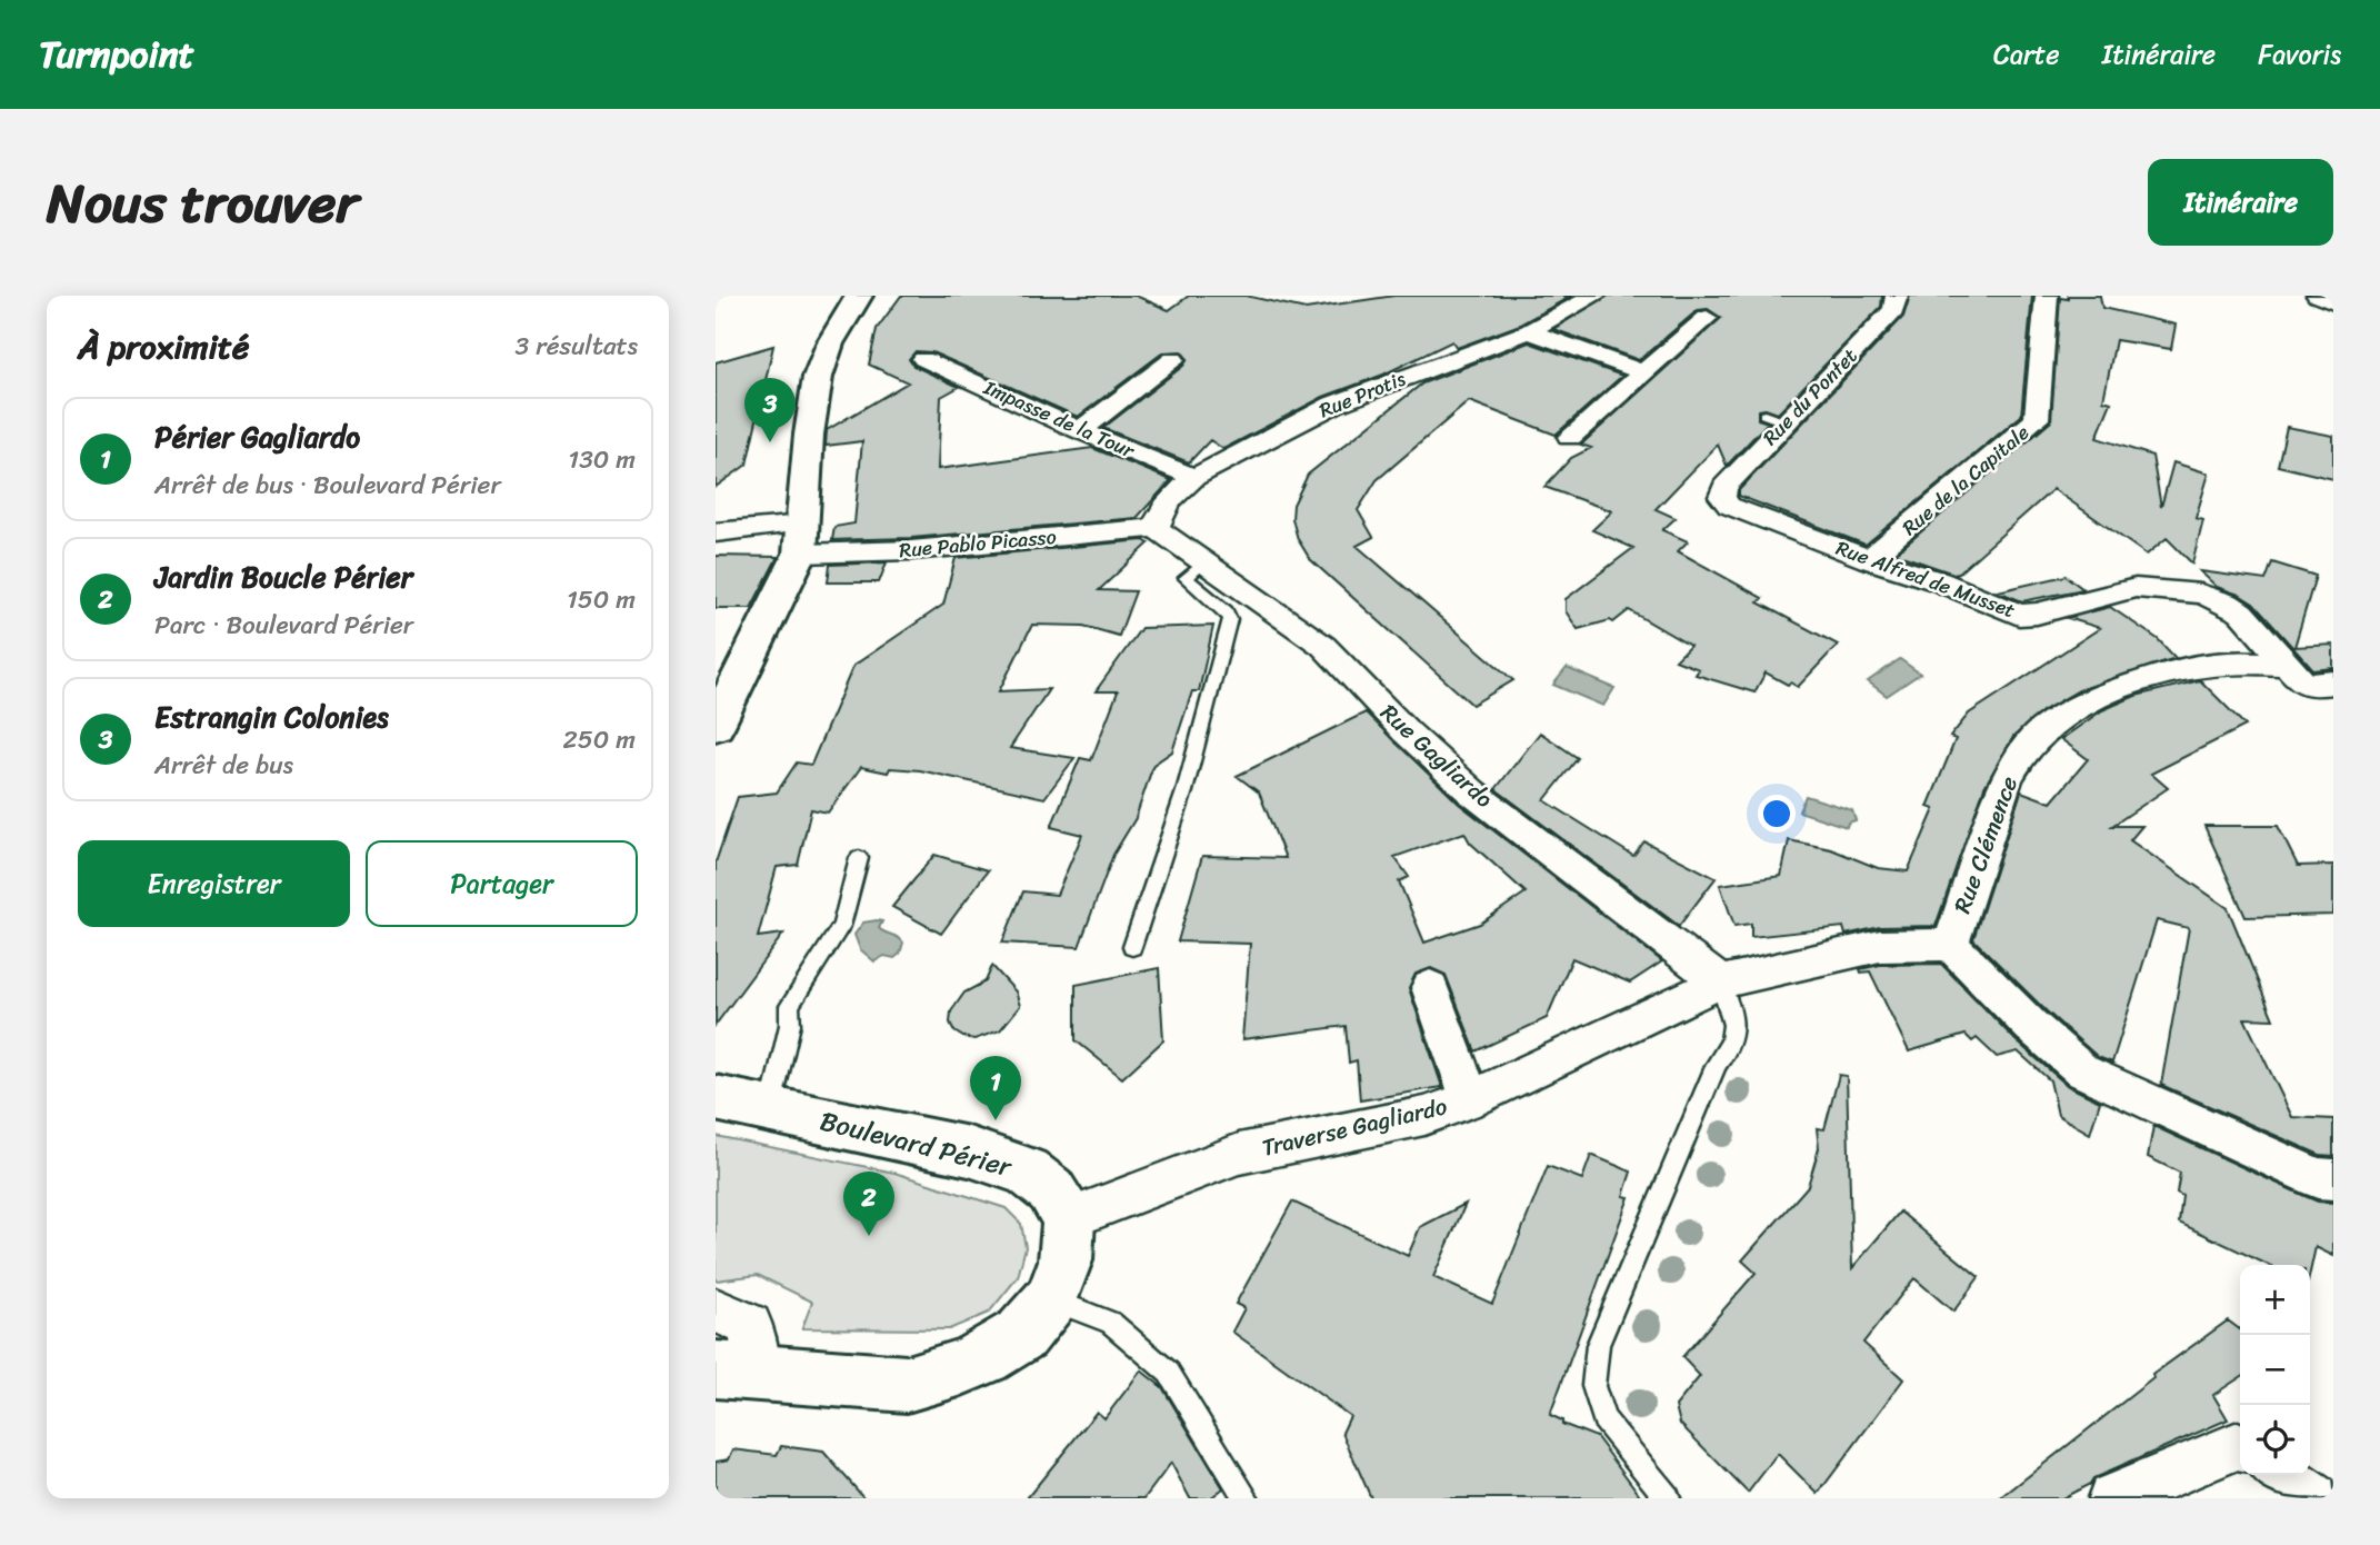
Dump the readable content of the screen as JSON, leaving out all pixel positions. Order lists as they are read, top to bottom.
{
  "streets": {
    "street": [
      "Rue Protis",
      "Rue du Pontet",
      "Impasse de la Tour",
      "Rue de la Capitale",
      "Rue Pablo Picasso",
      "Rue Alfred de Musset",
      "Rue Gagliardo",
      "Rue Clémence",
      "Traverse Gagliardo",
      "Boulevard Périer"
    ]
  },
  "crossings": [
    ["Rue Protis", "Impasse de la Tour"],
    ["Rue Protis", "Rue Pablo Picasso"],
    ["Rue Protis", "Rue Gagliardo"],
    ["Rue du Pontet", "Rue Alfred de Musset"],
    ["Rue de la Capitale", "Rue Alfred de Musset"],
    ["Rue Pablo Picasso", "Rue Gagliardo"],
    ["Rue Alfred de Musset", "Rue Clémence"],
    ["Rue Gagliardo", "Traverse Gagliardo"],
    ["Rue Clémence", "Traverse Gagliardo"],
    ["Traverse Gagliardo", "Boulevard Périer"]
  ],
  "page": {
    "header": "Turnpoint",
    "nav": ["Carte", "Itinéraire", "Favoris"],
    "title": "Nous trouver",
    "buttons": [
      "Itinéraire",
      ["Enregistrer", "Partager"]
    ],
    "heading": ["À proximité", "3 résultats"],
    "pins": ["3", "1", "2"],
    "list": [
      {
        "mark": "1",
        "name": "Périer Gagliardo",
        "note": "Arrêt de bus · Boulevard Périer",
        "value": "130 m"
      },
      {
        "mark": "2",
        "name": "Jardin Boucle Périer",
        "note": "Parc · Boulevard Périer",
        "value": "150 m"
      },
      {
        "mark": "3",
        "name": "Estrangin Colonies",
        "note": "Arrêt de bus",
        "value": "250 m"
      }
    ],
    "map_buttons": ["+", "−"]
  }
}
